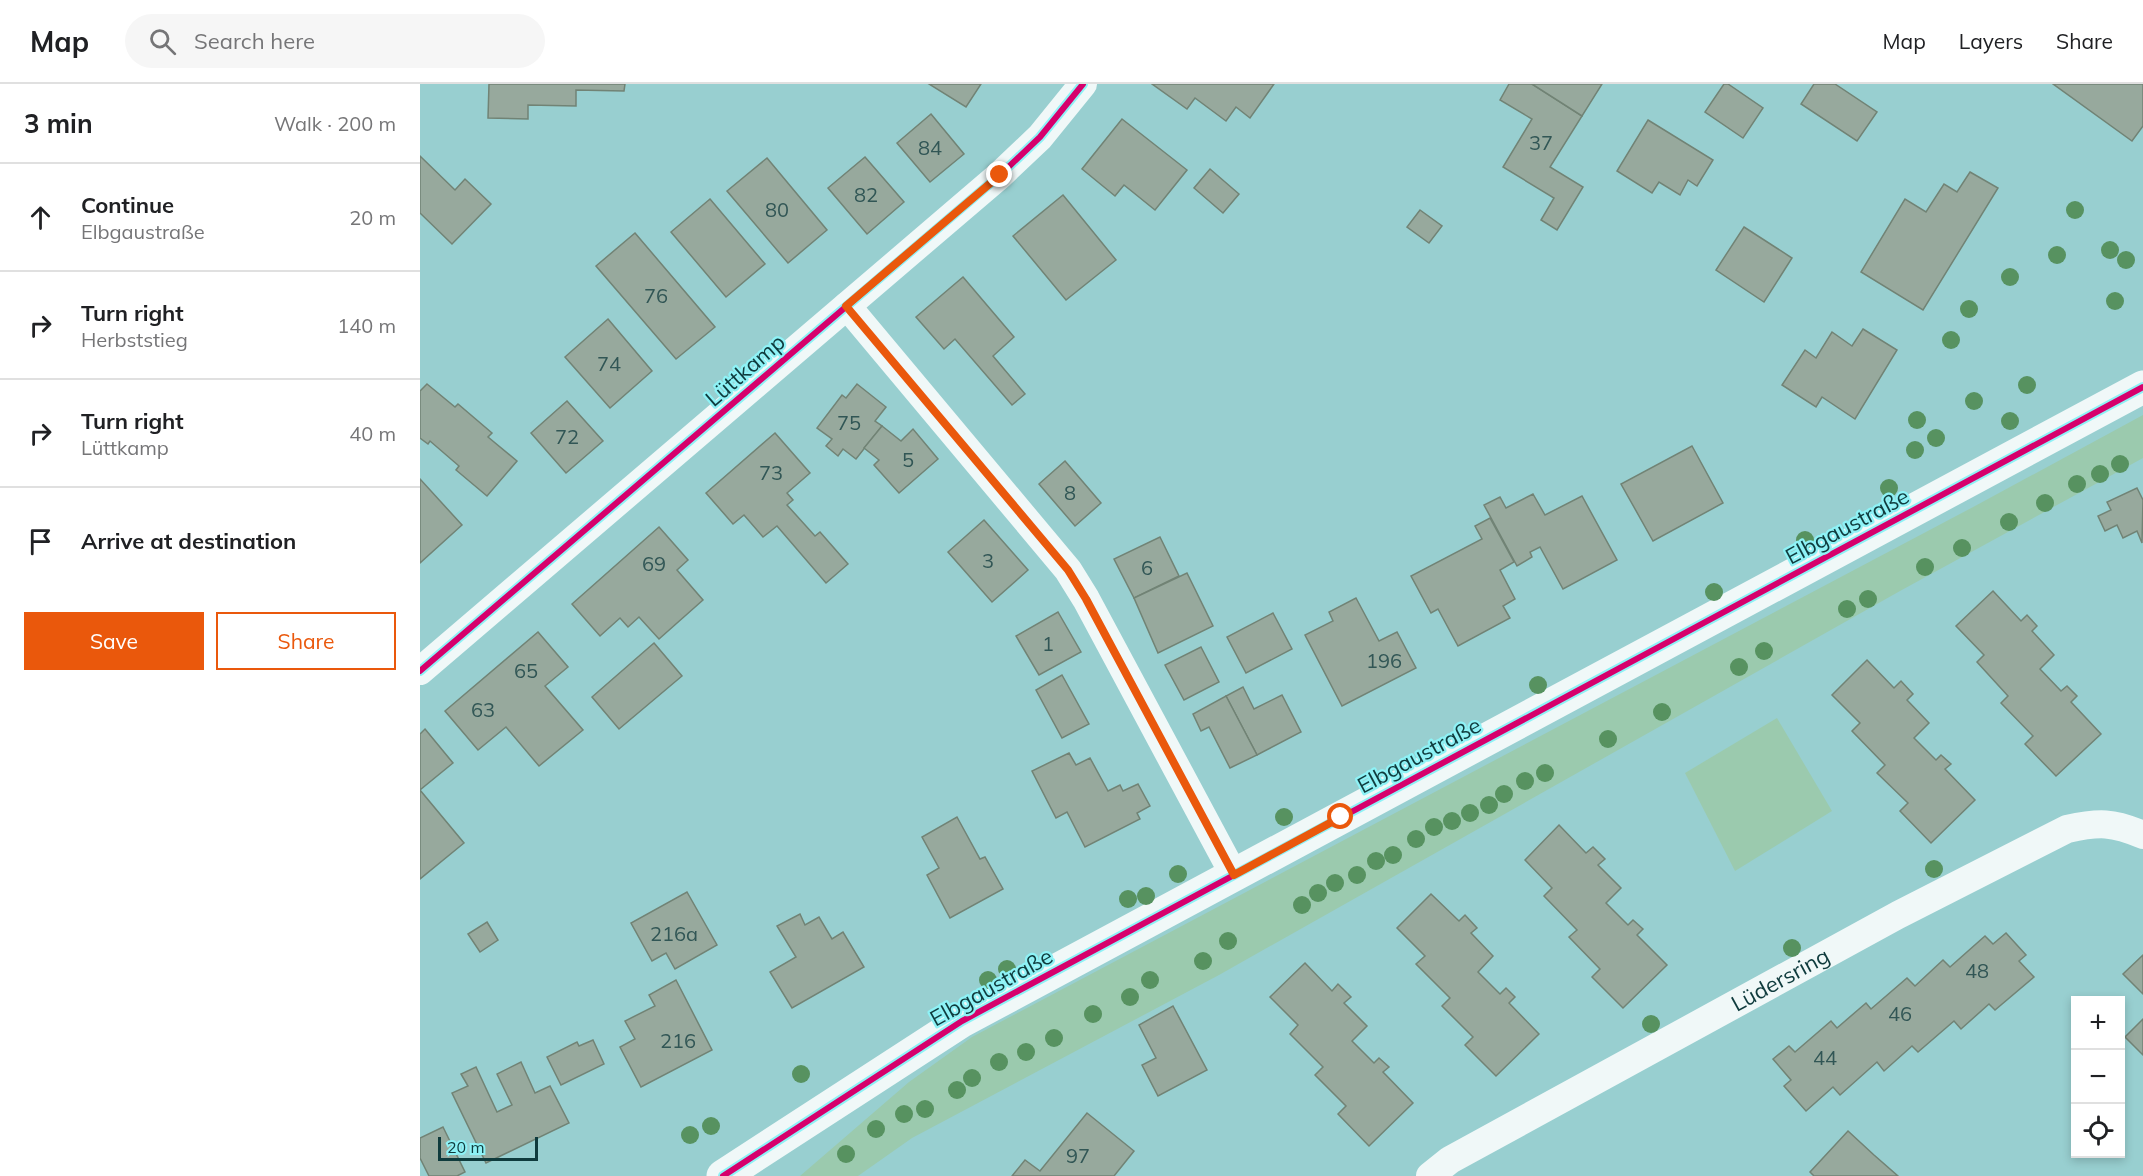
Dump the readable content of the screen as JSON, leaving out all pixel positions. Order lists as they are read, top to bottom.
{
  "streets": {
    "main road": ["Elbgaustraße"],
    "street": ["Lüttkamp", "Lüdersring"]
  },
  "house_numbers": [
    "37",
    "84",
    "82",
    "80",
    "76",
    "74",
    "75",
    "72",
    "5",
    "73",
    "8",
    "3",
    "69",
    "6",
    "1",
    "196",
    "65",
    "63",
    "216a",
    "48",
    "46",
    "216",
    "44",
    "97"
  ],
  "scale_bar": "20 m",
  "page": {
    "header": "Map",
    "search": "Search here",
    "nav": ["Map", "Layers", "Share"],
    "heading": ["3 min", "Walk · 200 m"],
    "list": [
      ["Continue", "Elbgaustraße", "20 m"],
      ["Turn right", "Herbststieg", "140 m"],
      ["Turn right", "Lüttkamp", "40 m"],
      "Arrive at destination"
    ],
    "buttons": ["Save", "Share"],
    "map_buttons": ["+", "−"],
    "scale": "20 m"
  }
}
